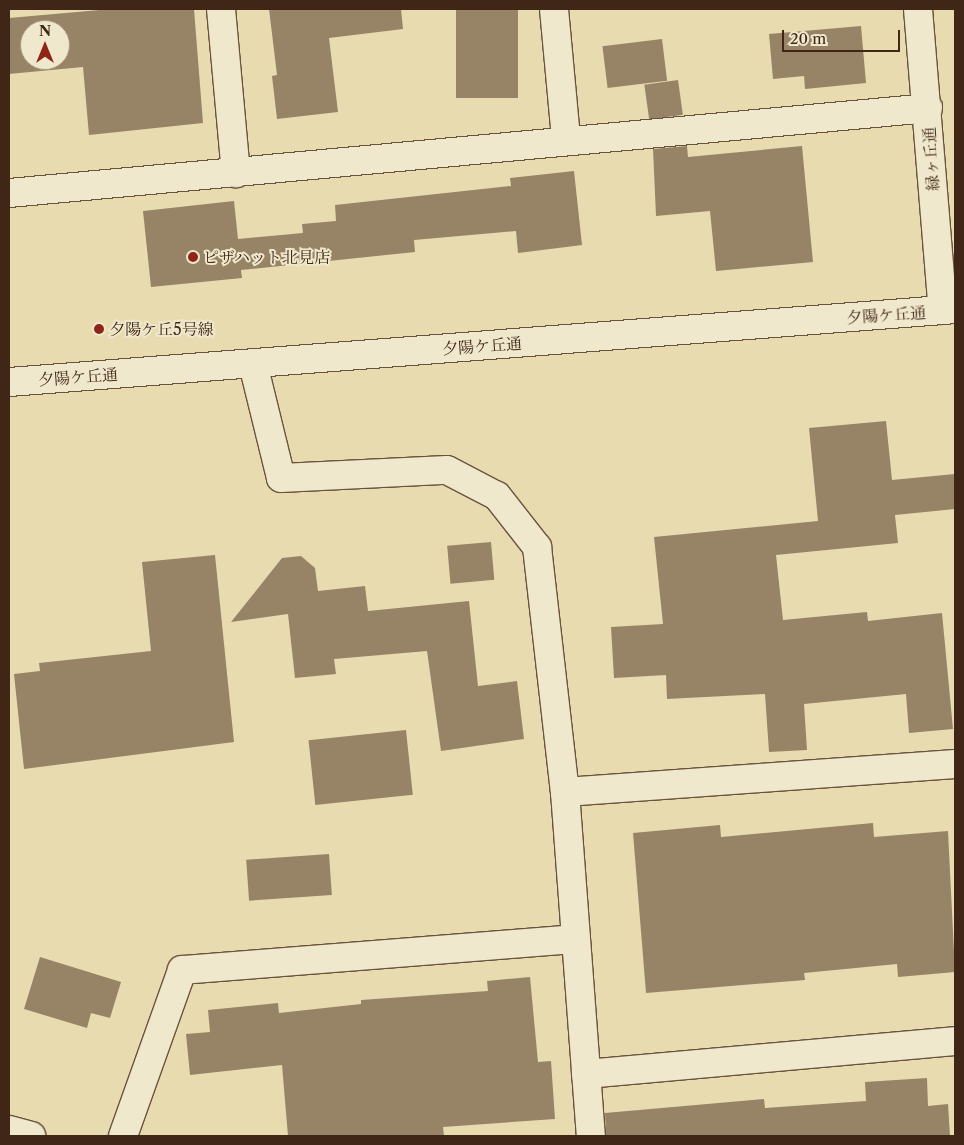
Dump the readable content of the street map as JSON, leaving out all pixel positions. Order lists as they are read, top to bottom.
{
  "streets": {
    "street": ["緑ヶ丘通", "夕陽ケ丘通"]
  },
  "crossings": [
    ["緑ヶ丘通", "夕陽ケ丘通"]
  ],
  "places": ["ピザハット北見店", "夕陽ケ丘5号線"],
  "scale_bar": "20 m",
  "north": "top"
}
